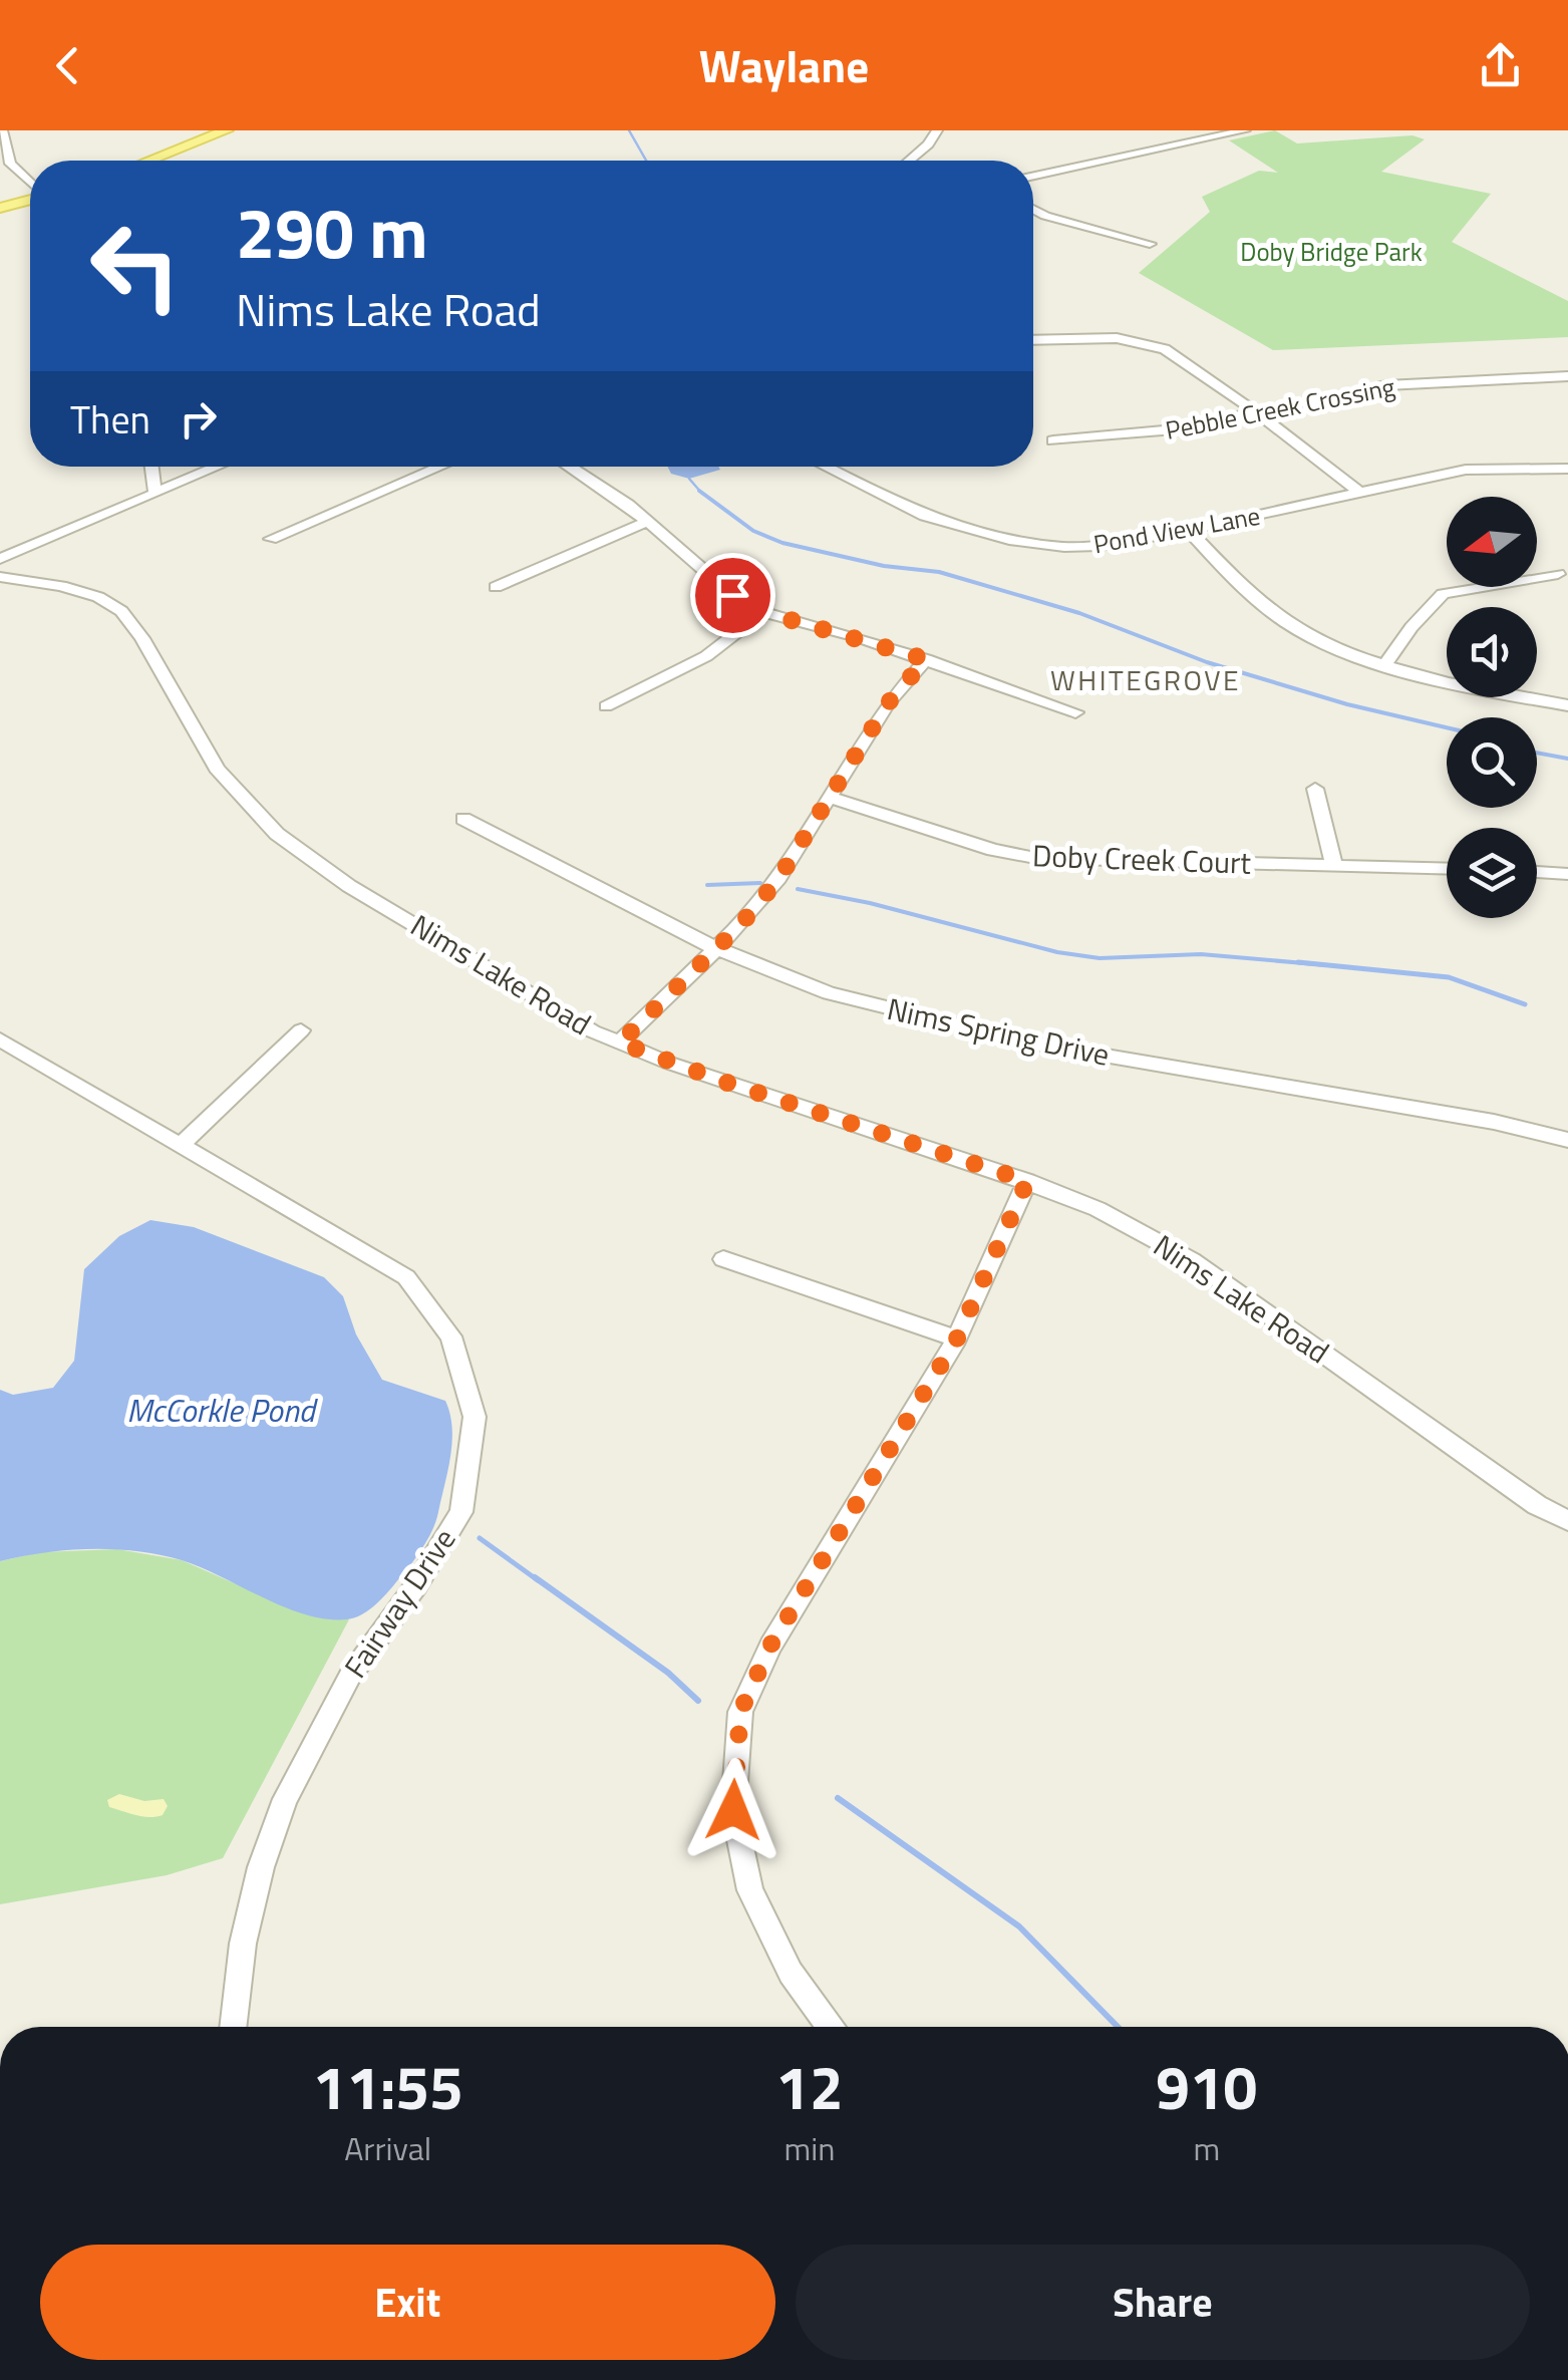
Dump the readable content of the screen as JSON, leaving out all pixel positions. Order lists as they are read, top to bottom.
{
  "streets": {
    "street": [
      "Pebble Creek Crossing",
      "Pond View Lane",
      "Doby Creek Court",
      "Nims Lake Road",
      "Nims Spring Drive",
      "Fairway Drive"
    ]
  },
  "districts": ["WHITEGROVE"],
  "water": ["McCorkle Pond"],
  "parks": ["Doby Bridge Park"],
  "north": "left",
  "page": {
    "header": "Waylane",
    "turn": ["290 m", "Nims Lake Road"],
    "then": "Then",
    "eta": [
      "11:55",
      "Arrival",
      "12",
      "min",
      "910",
      "m"
    ],
    "buttons": ["Exit", "Share"]
  }
}
